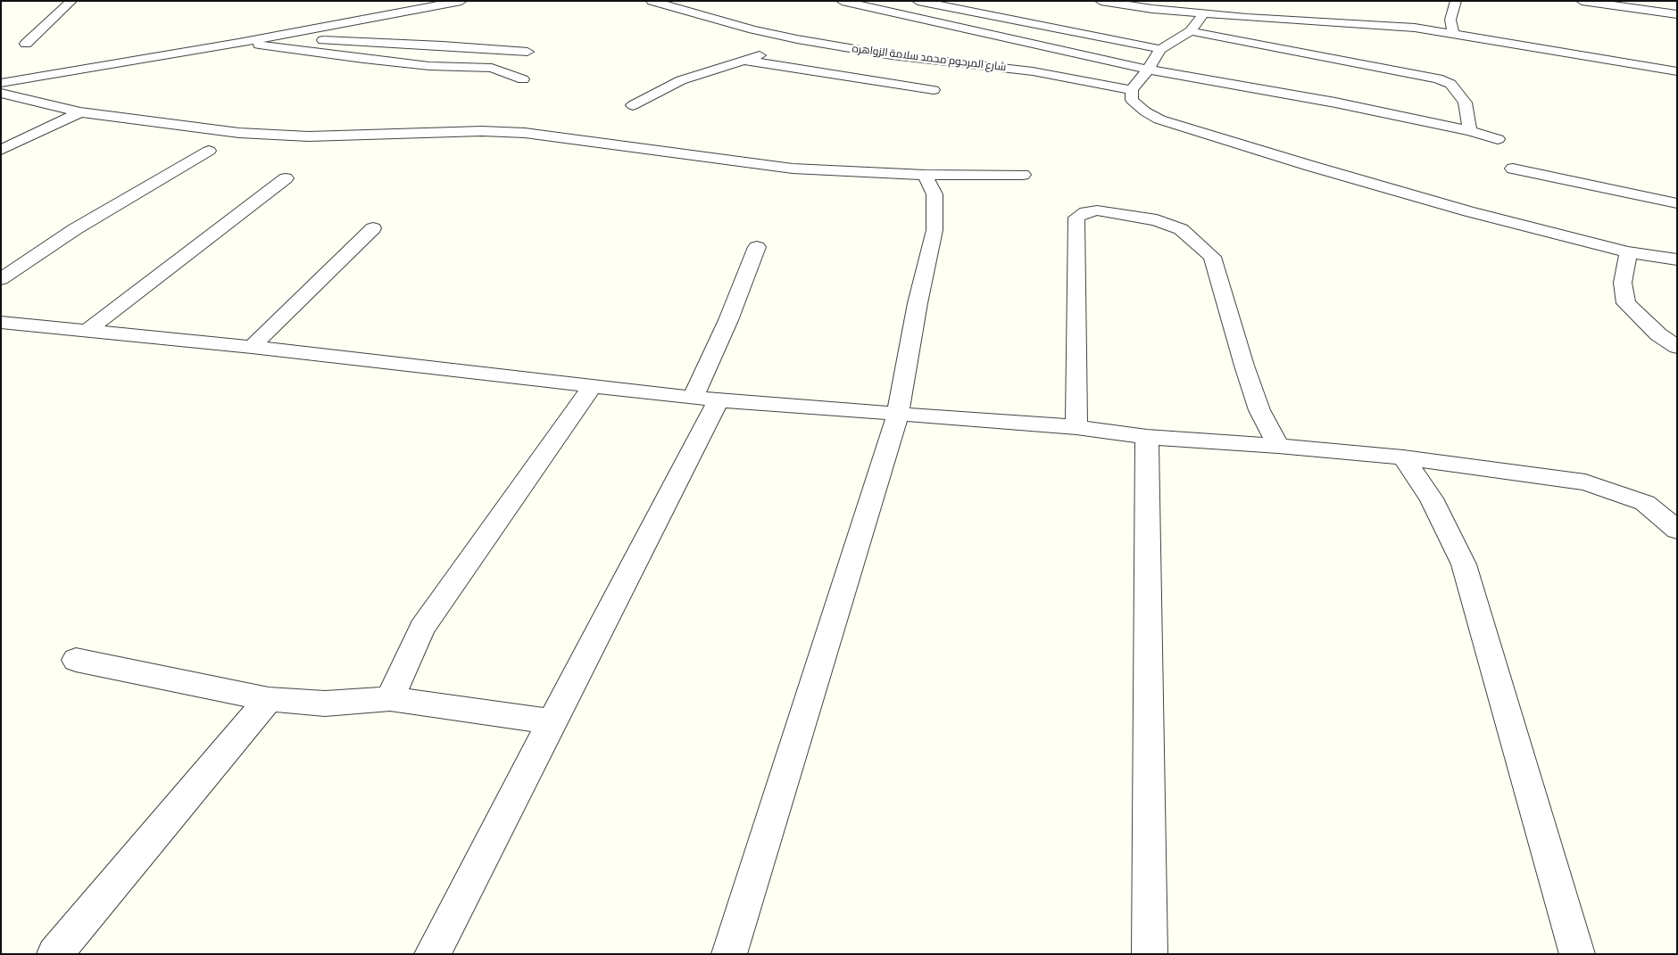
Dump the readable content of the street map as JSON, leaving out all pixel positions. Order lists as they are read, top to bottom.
{
  "streets": {
    "street": ["شارع المرحوم محمد سلامة الزواهره"]
  }
}
